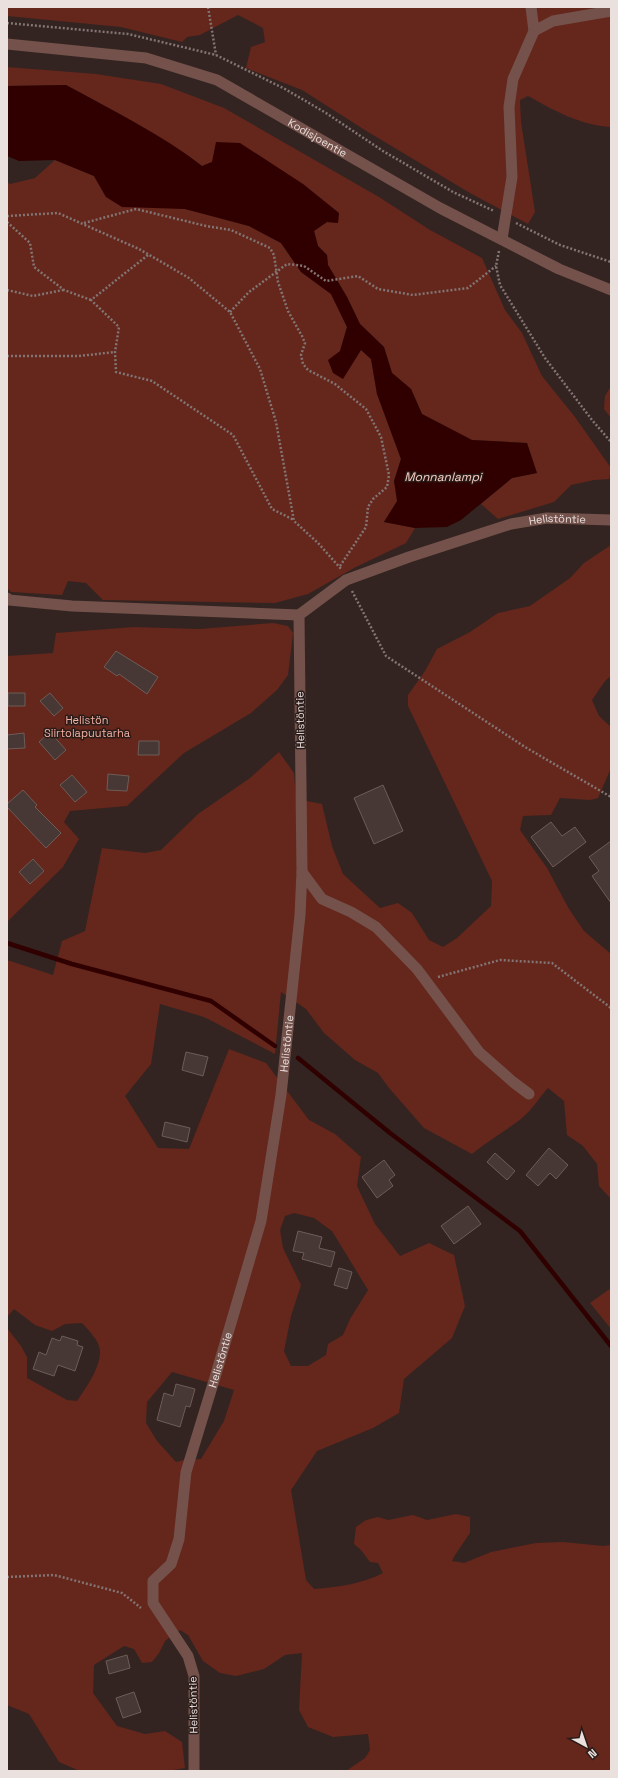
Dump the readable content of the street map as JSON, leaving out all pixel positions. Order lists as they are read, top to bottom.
{
  "streets": {
    "street": ["Kodisjoentie", "Helistöntie"]
  },
  "water": ["Monnanlampi"],
  "parks": ["Helistön Siirtolapuutarha"],
  "north": "bottom right"
}
